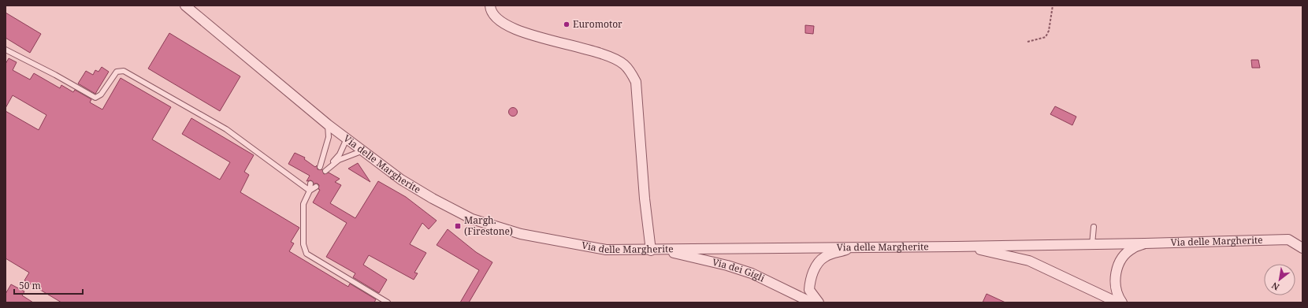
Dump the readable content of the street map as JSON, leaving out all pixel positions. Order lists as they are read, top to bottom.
{
  "streets": {
    "street": ["Via delle Margherite", "Via dei Gigli"]
  },
  "crossings": [
    ["Via delle Margherite", "Via dei Gigli"]
  ],
  "places": {
    "other": ["Euromotor"],
    "transit": ["Margh. (Firestone)"]
  },
  "scale_bar": "50 m",
  "north": "bottom left"
}
